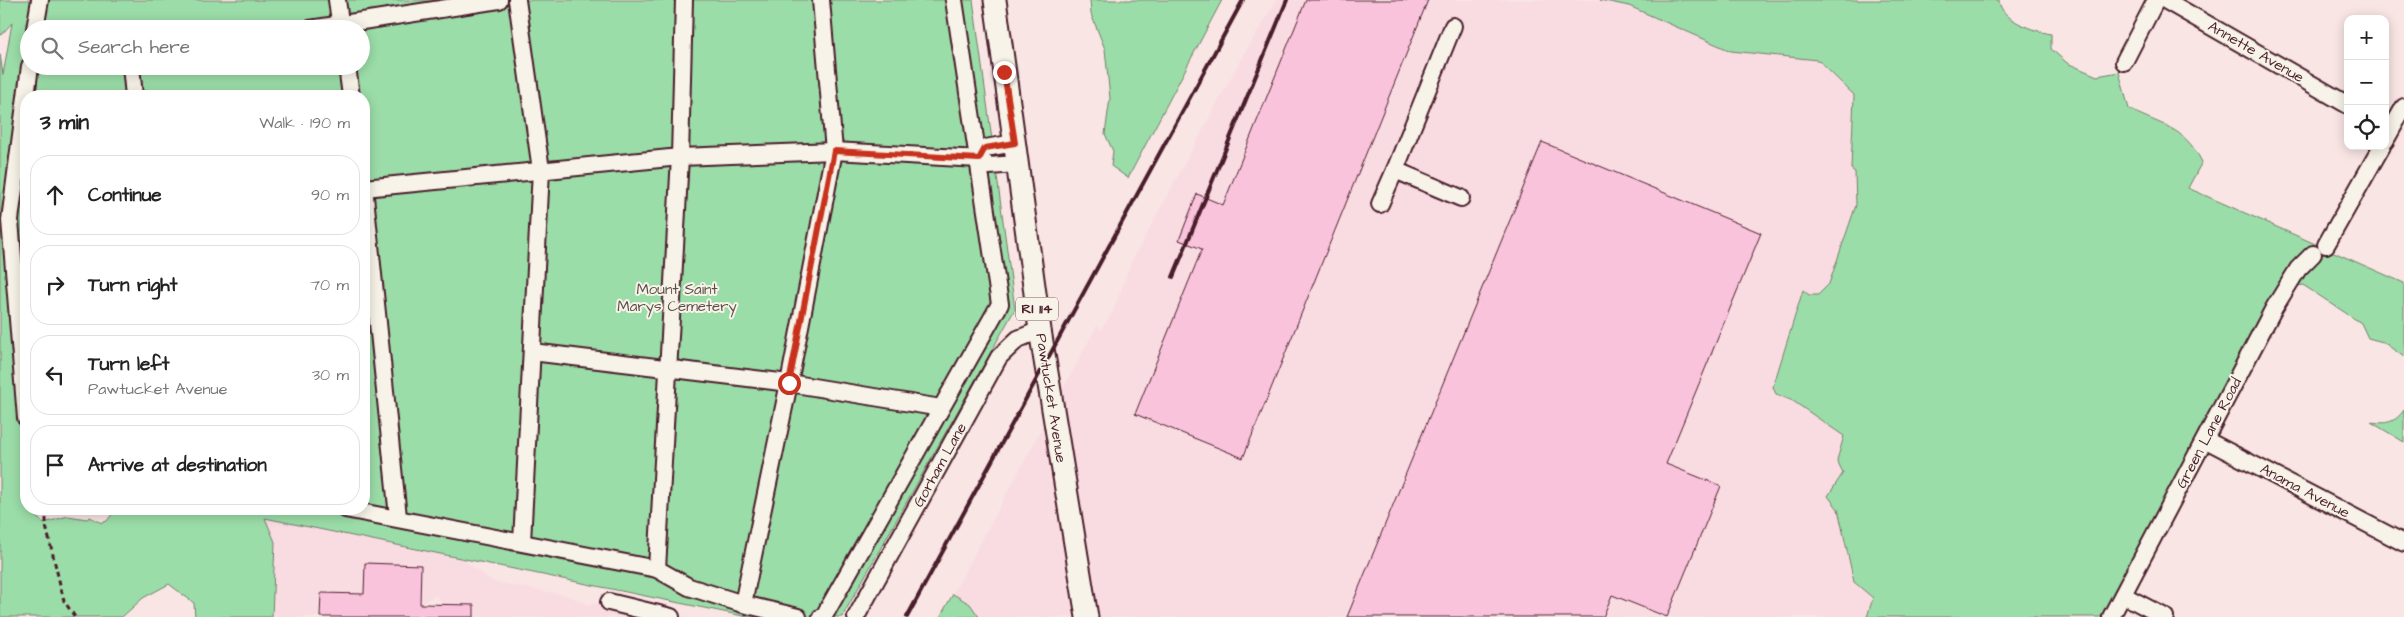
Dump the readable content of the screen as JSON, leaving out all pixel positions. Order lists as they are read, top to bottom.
{
  "streets": {
    "main road": ["RI 114", "Pawtucket Avenue"],
    "street": [
      "Annette Avenue",
      "Green Lane Road",
      "Gorham Lane",
      "Anama Avenue"
    ]
  },
  "crossings": [
    ["Pawtucket Avenue", "Gorham Lane"],
    ["Green Lane Road", "Anama Avenue"]
  ],
  "parks": ["Mount Saint Marys Cemetery"],
  "page": {
    "map_buttons": ["+", "−"],
    "search": "Search here",
    "heading": ["3 min", "Walk · 190 m"],
    "list": [
      ["Continue", "90 m"],
      ["Turn right", "70 m"],
      ["Turn left", "Pawtucket Avenue", "30 m"],
      "Arrive at destination"
    ]
  }
}
